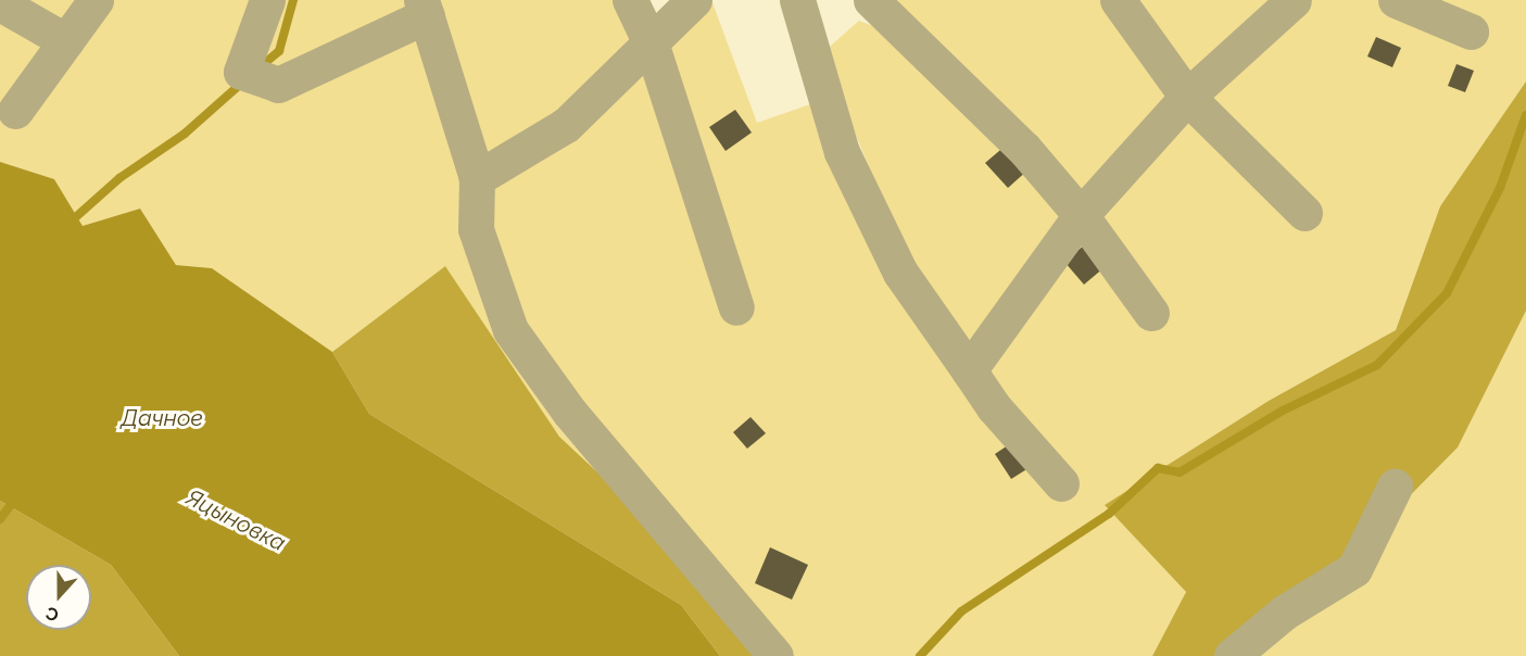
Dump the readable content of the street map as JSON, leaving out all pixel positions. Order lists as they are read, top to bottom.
{
  "water": ["Дачное", "Яцыновка"],
  "north": "bottom"
}
